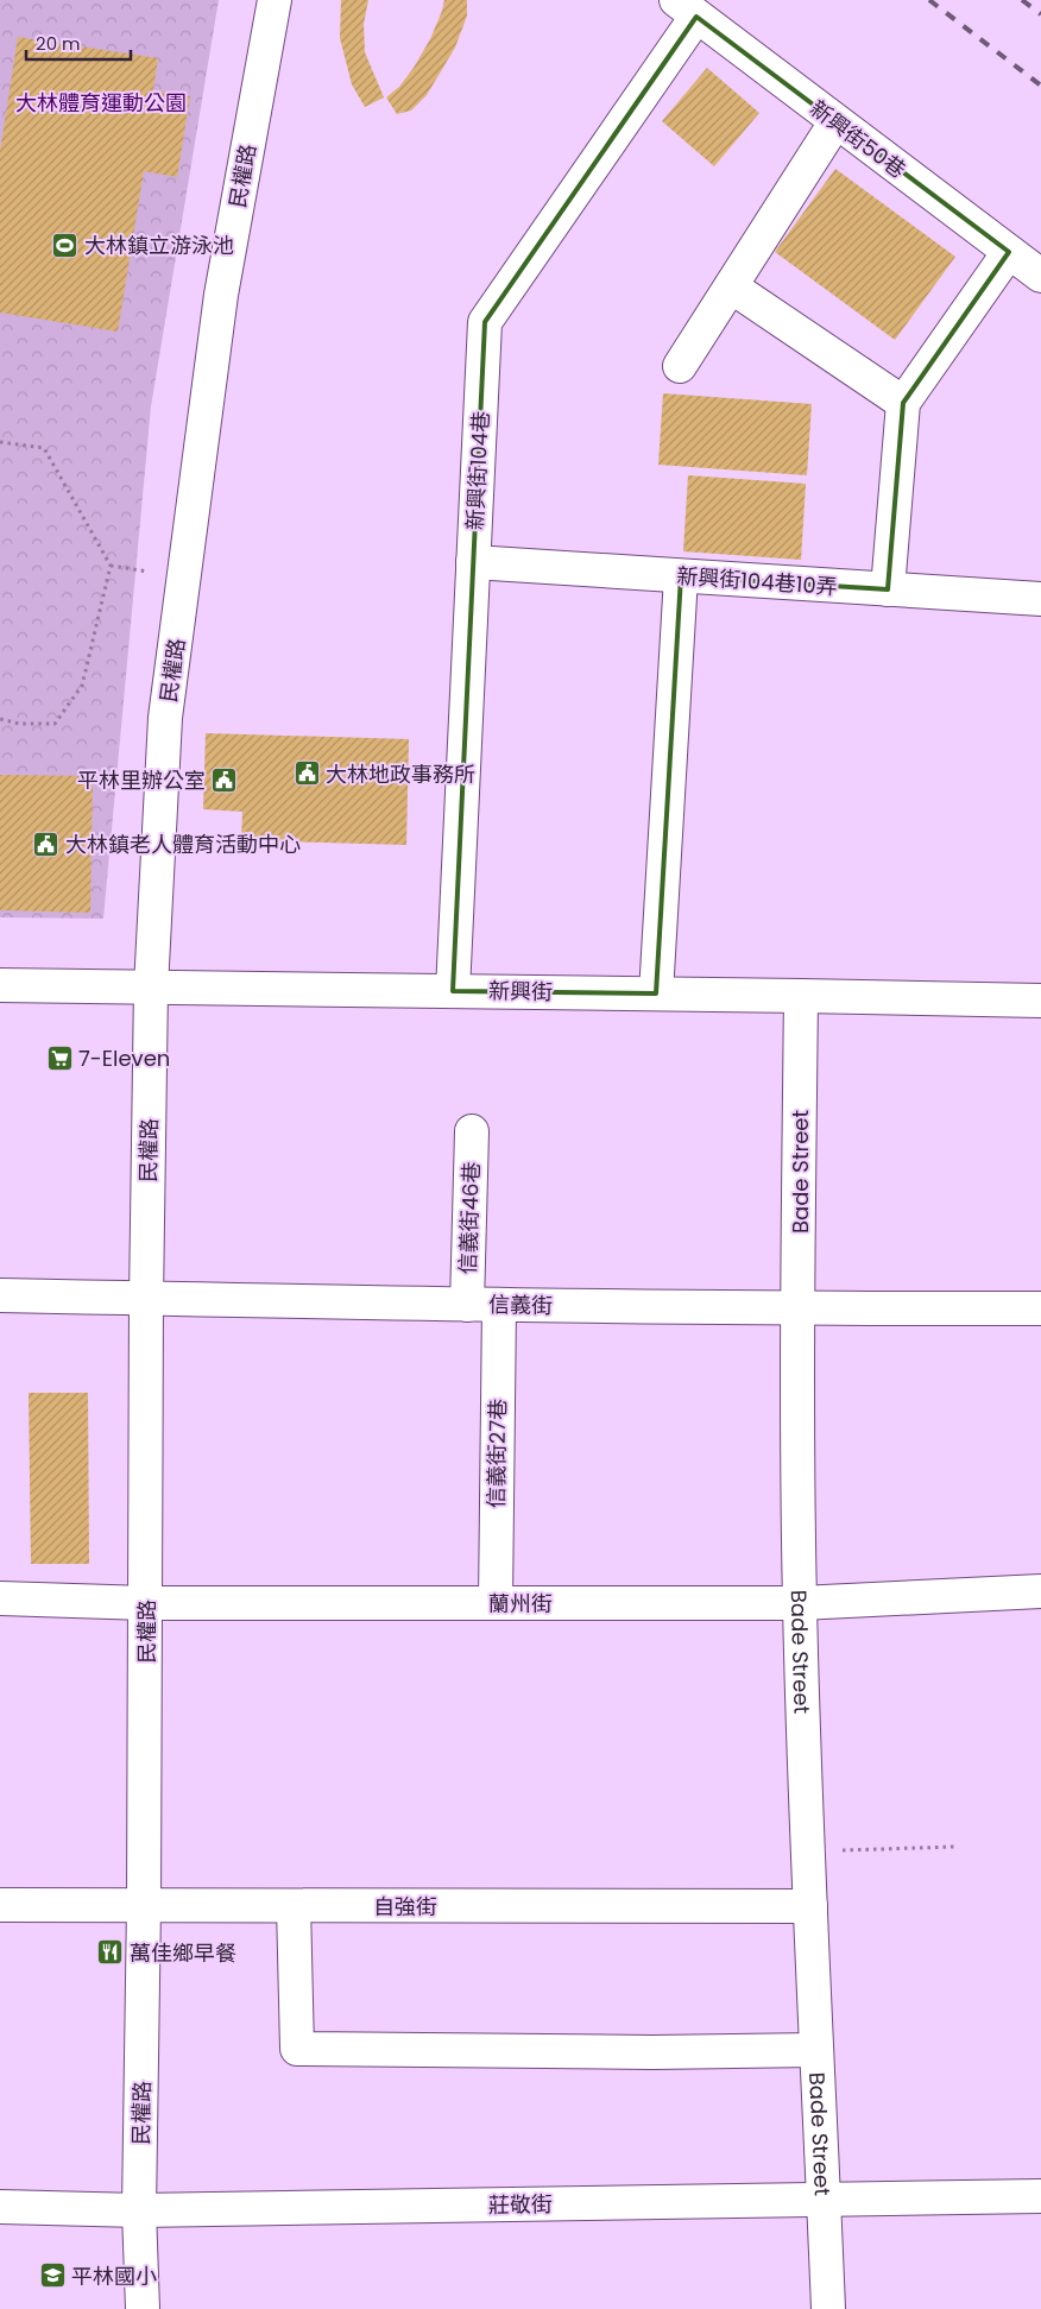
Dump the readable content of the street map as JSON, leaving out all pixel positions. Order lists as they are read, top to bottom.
{
  "streets": {
    "street": [
      "新興街50巷",
      "民權路",
      "新興街104巷",
      "新興街104巷10弄",
      "新興街",
      "Bade Street",
      "信義街46巷",
      "信義街",
      "信義街27巷",
      "蘭州街",
      "自強街",
      "莊敬街"
    ]
  },
  "crossings": [
    ["新興街50巷", "新興街104巷"],
    ["民權路", "新興街"],
    ["民權路", "信義街"],
    ["民權路", "蘭州街"],
    ["民權路", "自強街"],
    ["民權路", "莊敬街"],
    ["新興街104巷", "新興街104巷10弄"],
    ["新興街104巷", "新興街"],
    ["新興街", "Bade Street"],
    ["Bade Street", "信義街"],
    ["Bade Street", "蘭州街"],
    ["Bade Street", "自強街"],
    ["Bade Street", "莊敬街"],
    ["信義街46巷", "信義街"],
    ["信義街", "信義街27巷"],
    ["信義街27巷", "蘭州街"]
  ],
  "parks": ["大林體育運動公園"],
  "places": {
    "sports": ["大林鎮立游泳池"],
    "public building": ["大林地政事務所", "平林里辦公室", "大林鎮老人體育活動中心"],
    "supermarket": ["7-Eleven"],
    "restaurant": ["萬佳鄉早餐"],
    "school or university": ["平林國小"]
  },
  "scale_bar": "20 m"
}
